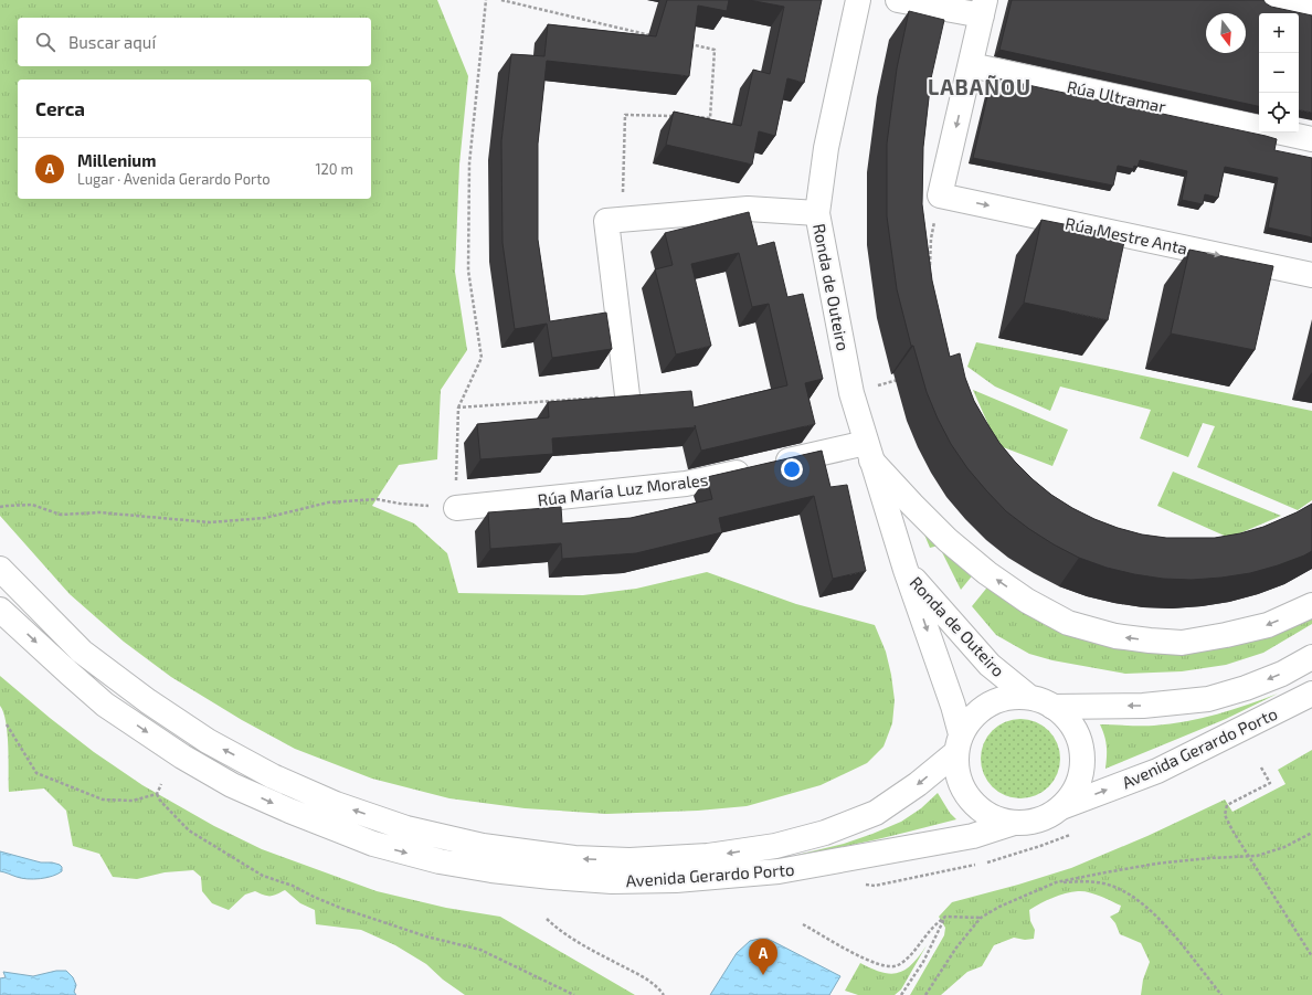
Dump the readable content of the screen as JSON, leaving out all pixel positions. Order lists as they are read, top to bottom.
{
  "streets": {
    "street": [
      "Rúa Ultramar",
      "Rúa Mestre Anta",
      "Ronda de Outeiro",
      "Rúa María Luz Morales",
      "Avenida Gerardo Porto"
    ]
  },
  "crossings": [
    ["Ronda de Outeiro", "Rúa María Luz Morales"],
    ["Ronda de Outeiro", "Avenida Gerardo Porto"]
  ],
  "one_way": ["Rúa Mestre Anta"],
  "districts": ["LABAÑOU"],
  "north": "bottom",
  "page": {
    "map_buttons": ["+", "−"],
    "search": "Buscar aquí",
    "heading": "Cerca",
    "list": [
      {
        "mark": "A",
        "name": "Millenium",
        "note": "Lugar · Avenida Gerardo Porto",
        "value": "120 m"
      }
    ],
    "pins": "A"
  }
}
